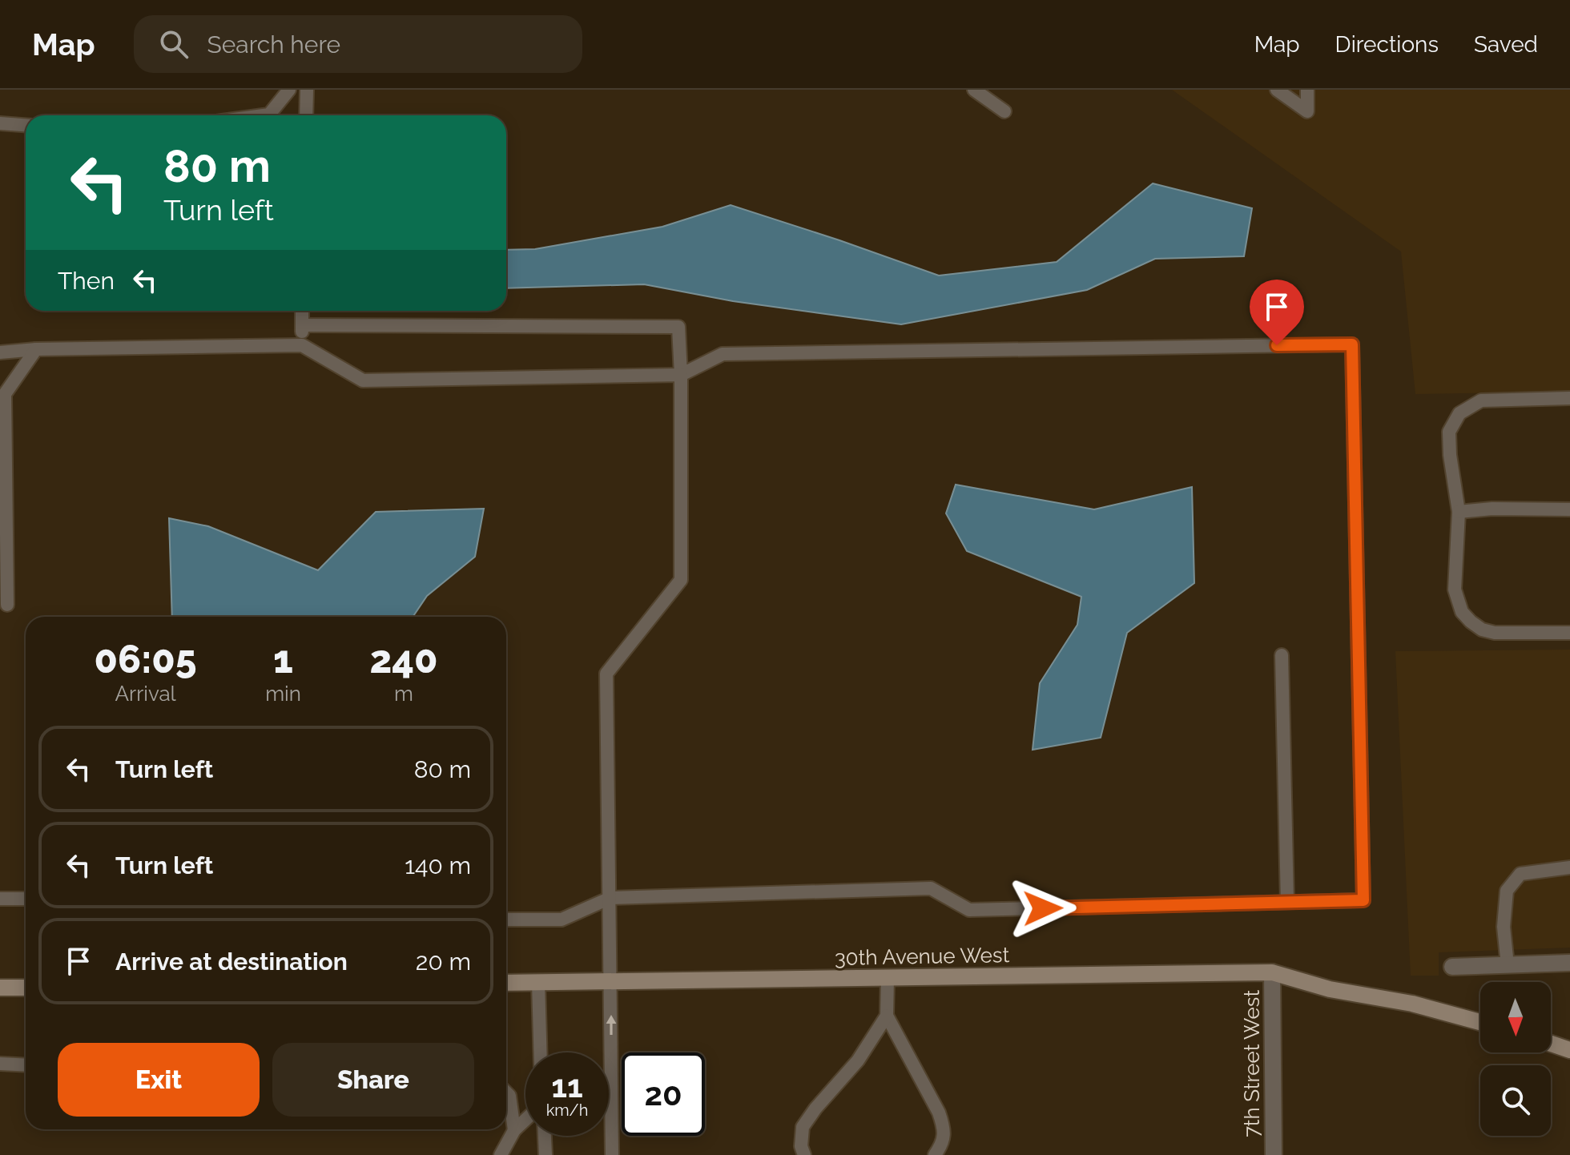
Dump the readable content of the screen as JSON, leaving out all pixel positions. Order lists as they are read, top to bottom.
{
  "streets": {
    "street": ["30th Avenue West", "7th Street West"]
  },
  "crossings": [
    ["30th Avenue West", "7th Street West"]
  ],
  "north": "bottom",
  "page": {
    "header": "Map",
    "search": "Search here",
    "nav": ["Map", "Directions", "Saved"],
    "turn": ["80 m", "Turn left"],
    "then": "Then",
    "eta": [
      "06:05",
      "Arrival",
      "1",
      "min",
      "240",
      "m"
    ],
    "list": [
      {
        "name": "Turn left",
        "value": "80 m"
      },
      {
        "name": "Turn left",
        "value": "140 m"
      },
      {
        "name": "Arrive at destination",
        "value": "20 m"
      }
    ],
    "buttons": ["Exit", "Share"],
    "speed": "11 km/h",
    "limit": "20"
  }
}
